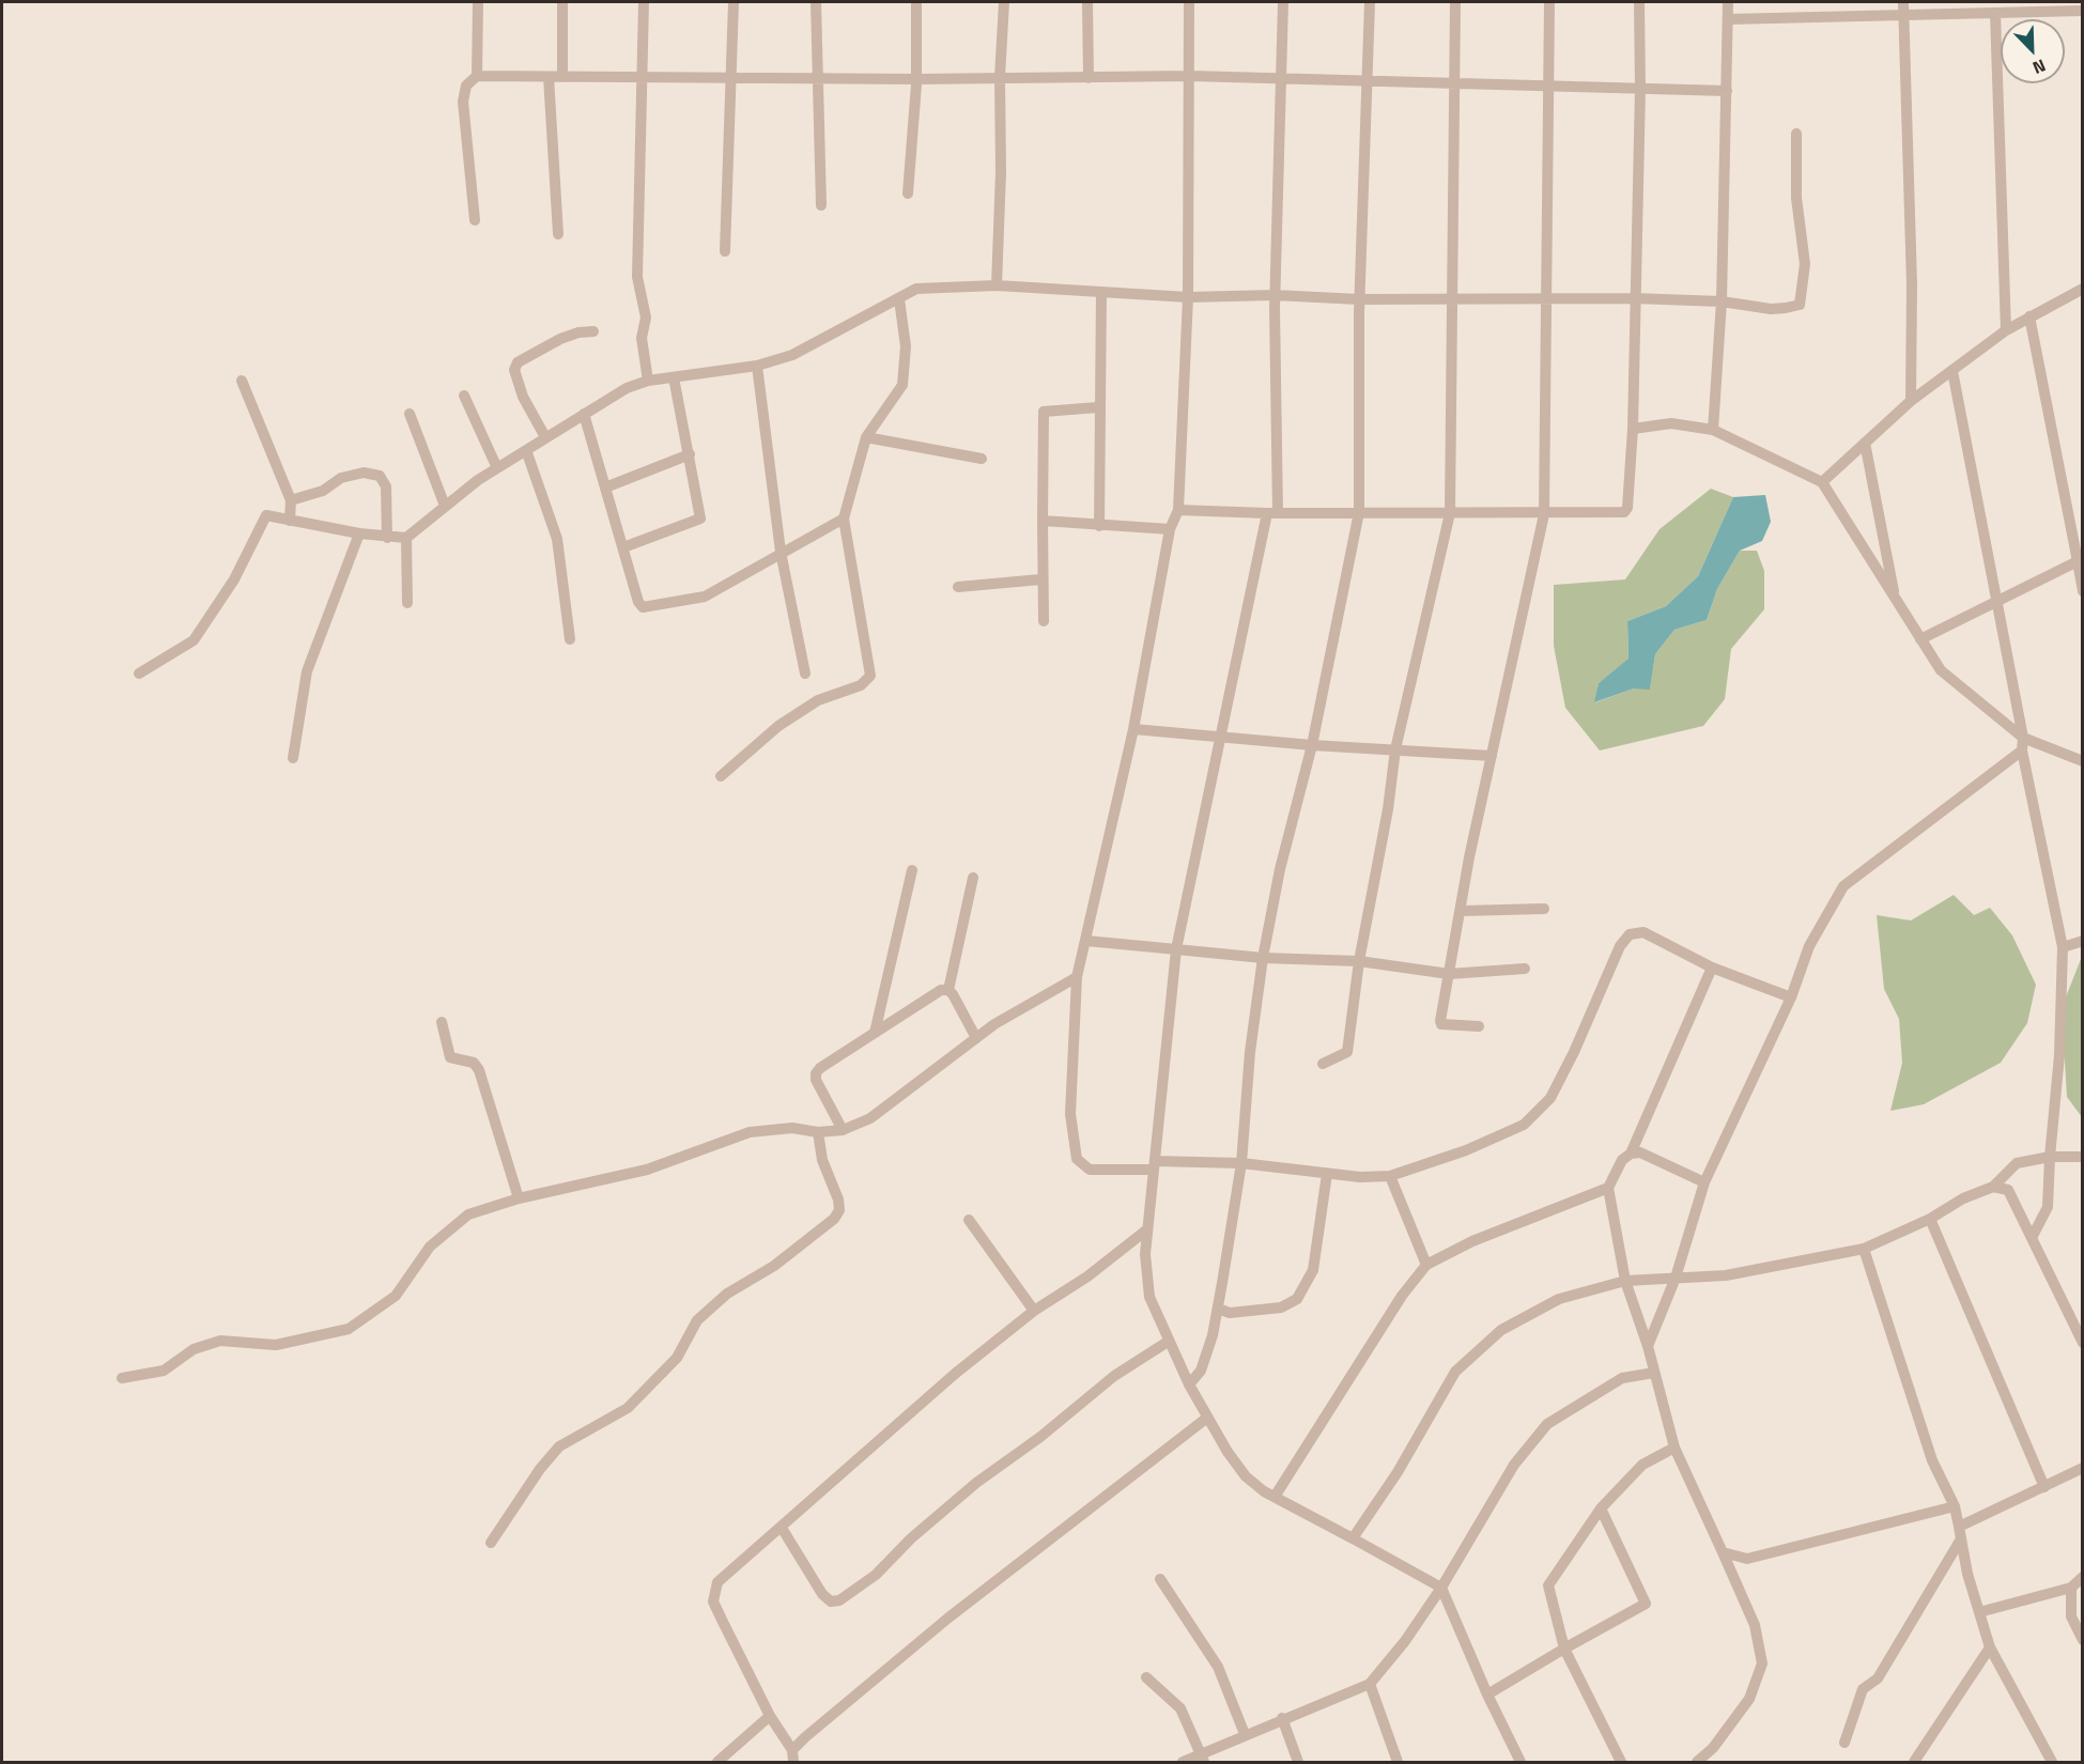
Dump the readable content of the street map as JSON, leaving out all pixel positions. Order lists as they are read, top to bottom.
{
  "north": "bottom right"
}
